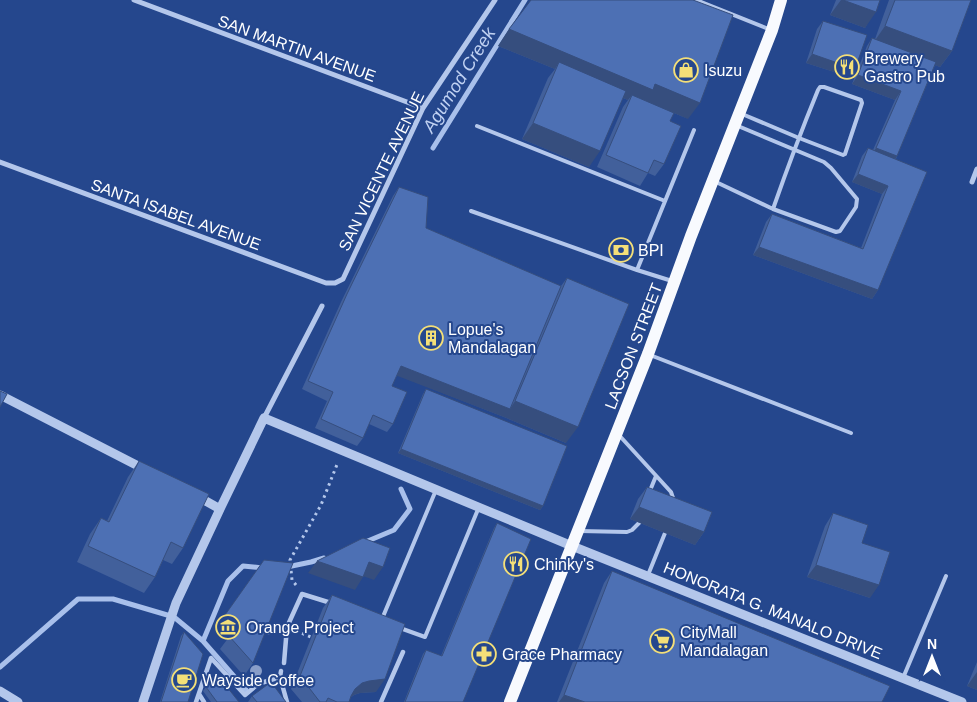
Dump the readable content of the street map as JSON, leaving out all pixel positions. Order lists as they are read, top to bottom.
{
  "streets": {
    "main road": ["LACSON STREET"],
    "street": [
      "SAN MARTIN AVENUE",
      "SAN VICENTE AVENUE",
      "SANTA ISABEL AVENUE",
      "HONORATA G. MANALO DRIVE"
    ]
  },
  "crossings": [
    ["SAN MARTIN AVENUE", "SAN VICENTE AVENUE"],
    ["SAN VICENTE AVENUE", "SANTA ISABEL AVENUE"],
    ["LACSON STREET", "HONORATA G. MANALO DRIVE"]
  ],
  "water": ["Agumod Creek"],
  "places": {
    "restaurant": ["Brewery Gastro Pub", "Chinky's"],
    "shop": ["Isuzu"],
    "bank": ["BPI"],
    "building": ["Lopue's Mandalagan"],
    "museum": ["Orange Project"],
    "supermarket": ["CityMall Mandalagan"],
    "pharmacy": ["Grace Pharmacy"],
    "cafe": ["Wayside Coffee"]
  },
  "north": "top"
}
